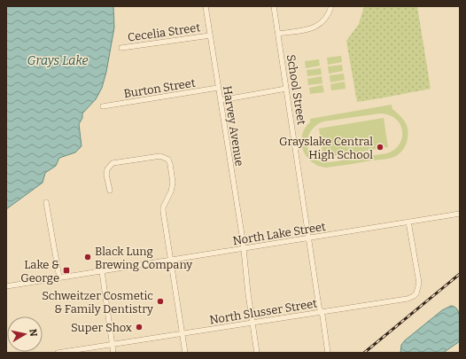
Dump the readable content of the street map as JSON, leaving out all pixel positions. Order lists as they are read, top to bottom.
{
  "streets": {
    "street": [
      "Cecelia Street",
      "Burton Street",
      "School Street",
      "Harvey Avenue",
      "North Lake Street",
      "North Slusser Street"
    ]
  },
  "crossings": [
    ["Cecelia Street", "Harvey Avenue"],
    ["Burton Street", "Harvey Avenue"],
    ["School Street", "North Lake Street"],
    ["School Street", "North Slusser Street"],
    ["Harvey Avenue", "North Lake Street"],
    ["Harvey Avenue", "North Slusser Street"],
    ["North Lake Street", "North Slusser Street"]
  ],
  "water": ["Grays Lake"],
  "places": {
    "other": [
      "Grayslake Central High School",
      "Black Lung Brewing Company",
      "Schweitzer Cosmetic & Family Dentistry",
      "Super Shox"
    ],
    "transit": ["Lake & George"]
  },
  "north": "right"
}
